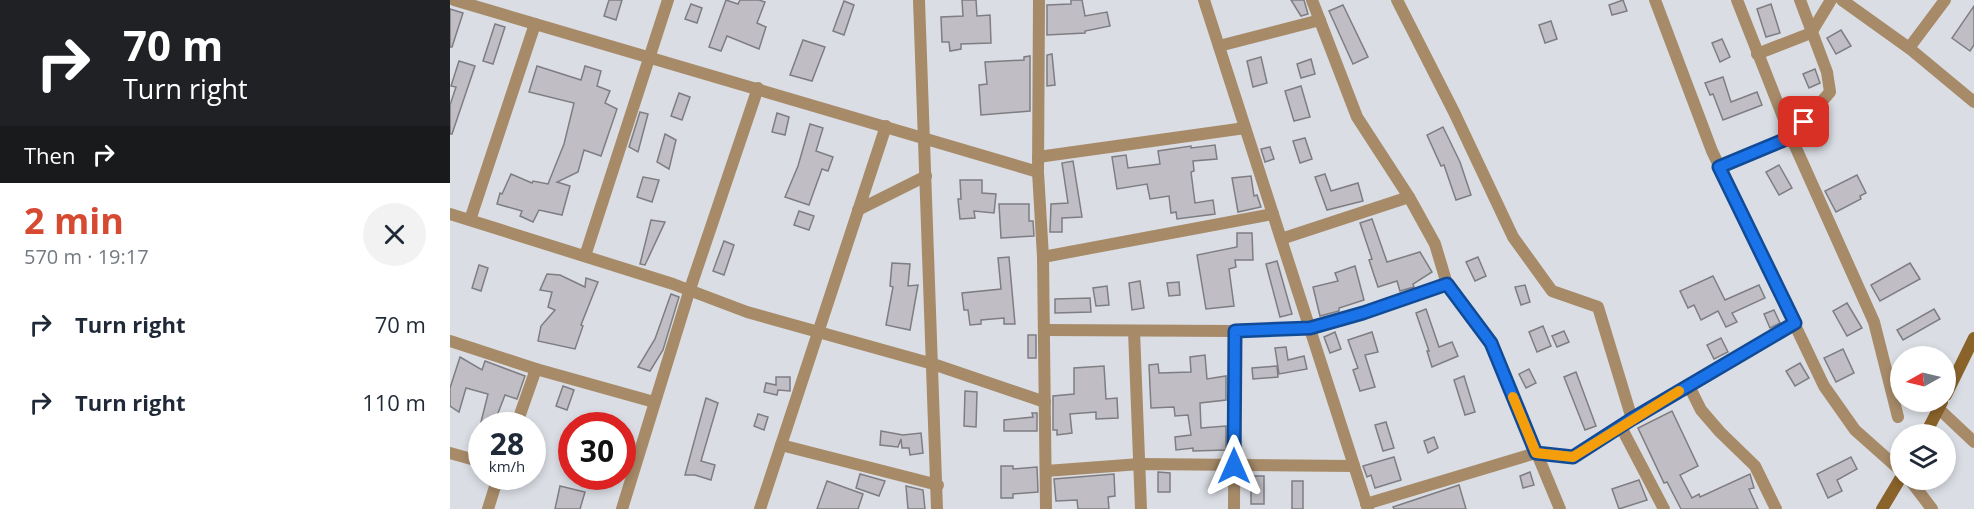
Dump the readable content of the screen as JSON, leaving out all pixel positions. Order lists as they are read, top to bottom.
{
  "north": "left",
  "page": {
    "turn": ["70 m", "Turn right"],
    "then": "Then",
    "heading": ["2 min", "570 m · 19:17"],
    "list": [
      {
        "name": "Turn right",
        "value": "70 m"
      },
      {
        "name": "Turn right",
        "value": "110 m"
      }
    ],
    "speed": "28 km/h",
    "limit": "30"
  }
}
